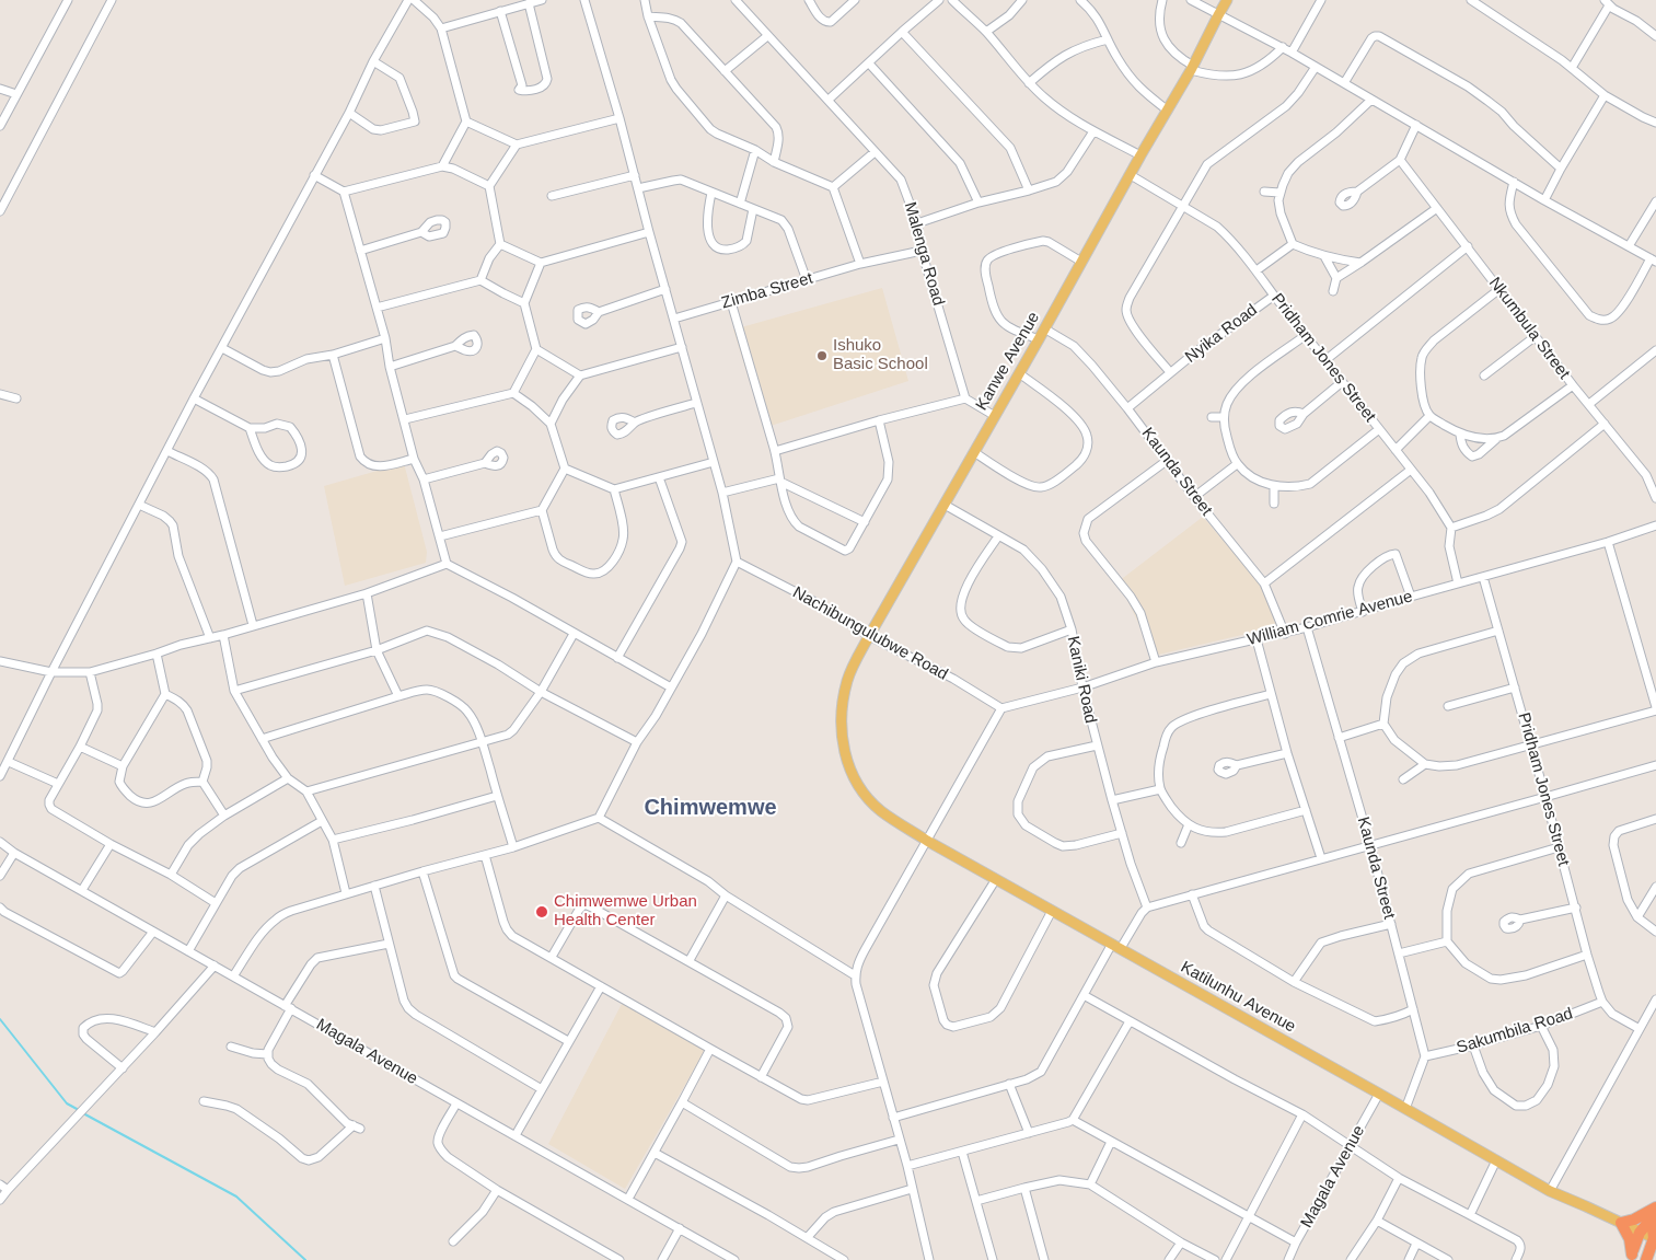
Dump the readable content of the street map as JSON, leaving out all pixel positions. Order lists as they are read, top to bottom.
{
  "streets": {
    "main road": ["Kanwe Avenue", "Katilunhu Avenue"],
    "street": [
      "Malenga Road",
      "Zimba Street",
      "Nkumbula Street",
      "Nyika Road",
      "Pridham Jones Street",
      "Kaunda Street",
      "William Comrie Avenue",
      "Nachibungulubwe Road",
      "Kaniki Road",
      "Sakumbila Road",
      "Magala Avenue"
    ]
  },
  "crossings": [
    ["Malenga Road", "Zimba Street"],
    ["Nyika Road", "Pridham Jones Street"],
    ["Nyika Road", "Kaunda Street"],
    ["Pridham Jones Street", "Kanwe Avenue"],
    ["Pridham Jones Street", "William Comrie Avenue"],
    ["Pridham Jones Street", "Sakumbila Road"],
    ["Kanwe Avenue", "Kaunda Street"],
    ["Kanwe Avenue", "Nachibungulubwe Road"],
    ["Kanwe Avenue", "Kaniki Road"],
    ["Kanwe Avenue", "Katilunhu Avenue"],
    ["Kaunda Street", "William Comrie Avenue"],
    ["Kaunda Street", "Sakumbila Road"],
    ["William Comrie Avenue", "Nachibungulubwe Road"],
    ["William Comrie Avenue", "Kaniki Road"],
    ["Katilunhu Avenue", "Magala Avenue"]
  ],
  "districts": ["Chimwemwe"],
  "places": ["Ishuko Basic School", "Chimwemwe Urban Health Center"]
}
